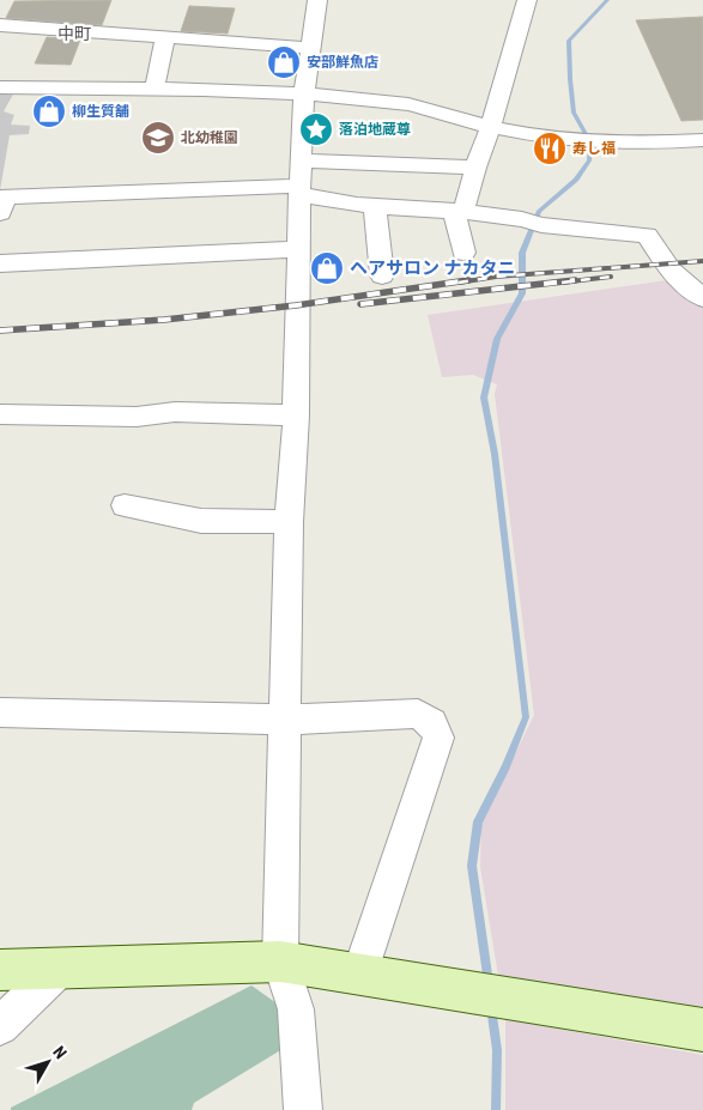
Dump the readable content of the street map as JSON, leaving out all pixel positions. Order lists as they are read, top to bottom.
{
  "districts": ["中町"],
  "places": {
    "shop": ["安部鮮魚店", "柳生質舗", "ヘアサロン ナカタニ"],
    "place": ["落泊地蔵尊"],
    "school or university": ["北幼稚園"],
    "restaurant": ["寿し福"]
  },
  "north": "top right"
}
